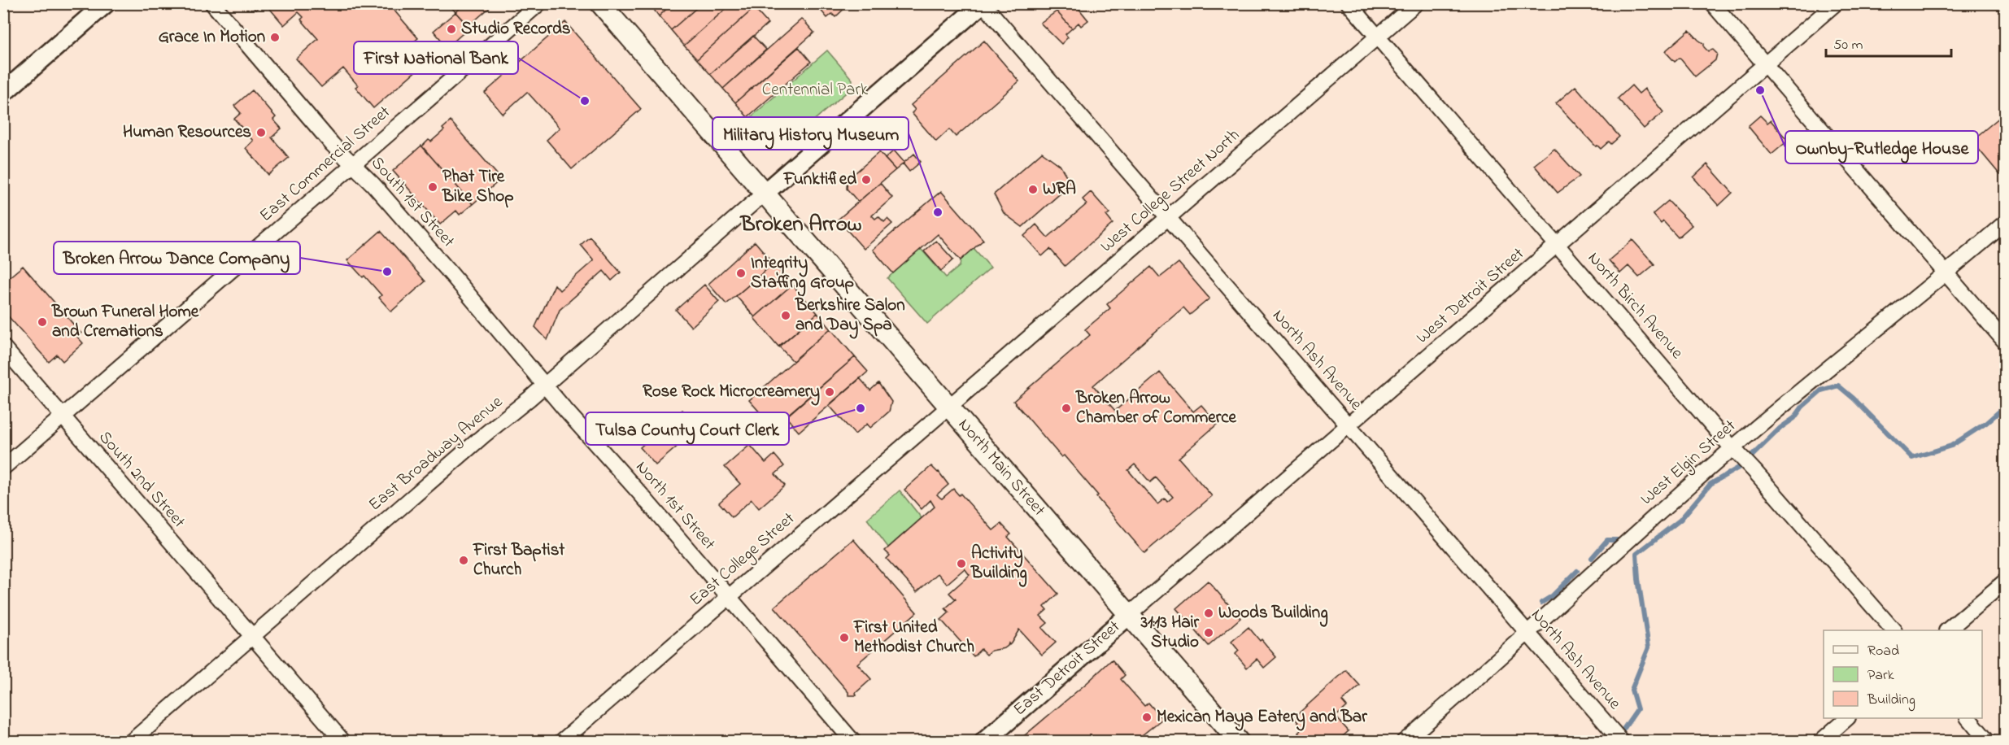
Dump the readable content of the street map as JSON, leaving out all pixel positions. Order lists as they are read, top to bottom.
{
  "streets": {
    "main road": ["North Main Street"],
    "street": [
      "East Commercial Street",
      "West College Street North",
      "South 1st Street",
      "West Detroit Street",
      "North Birch Avenue",
      "North Ash Avenue",
      "East Broadway Avenue",
      "West Elgin Street",
      "South 2nd Street",
      "North 1st Street",
      "East College Street",
      "East Detroit Street"
    ]
  },
  "crossings": [
    ["East Commercial Street", "South 1st Street"],
    ["East Commercial Street", "South 2nd Street"],
    ["West College Street North", "North Birch Avenue"],
    ["West College Street North", "North Ash Avenue"],
    ["West College Street North", "North Main Street"],
    ["West College Street North", "East College Street"],
    ["South 1st Street", "East Broadway Avenue"],
    ["South 1st Street", "North 1st Street"],
    ["West Detroit Street", "North Birch Avenue"],
    ["West Detroit Street", "North Ash Avenue"],
    ["West Detroit Street", "North Main Street"],
    ["West Detroit Street", "East Detroit Street"],
    ["North Birch Avenue", "West Elgin Street"],
    ["North Ash Avenue", "West Elgin Street"],
    ["East Broadway Avenue", "North Main Street"],
    ["East Broadway Avenue", "South 2nd Street"],
    ["East Broadway Avenue", "North 1st Street"],
    ["North Main Street", "East College Street"],
    ["North Main Street", "East Detroit Street"],
    ["North 1st Street", "East College Street"]
  ],
  "districts": ["Broken Arrow"],
  "parks": ["Centennial Park"],
  "places": [
    "Studio Records",
    "Grace In Motion",
    "Ownby-Rutledge House",
    "First National Bank",
    "Human Resources",
    "Funktified",
    "Phat Tire Bike Shop",
    "WRA",
    "Military History Museum",
    "Broken Arrow Dance Company",
    "Integrity Staffing Group",
    "Berkshire Salon and Day Spa",
    "Brown Funeral Home and Cremations",
    "Rose Rock Microcreamery",
    "Tulsa County Court Clerk",
    "Broken Arrow Chamber of Commerce",
    "First Baptist Church",
    "Activity Building",
    "Woods Building",
    "31:13 Hair Studio",
    "First United Methodist Church",
    "Mexican Maya Eatery and Bar"
  ],
  "legend": ["Road", "Park", "Building"],
  "scale_bar": "50 m"
}
